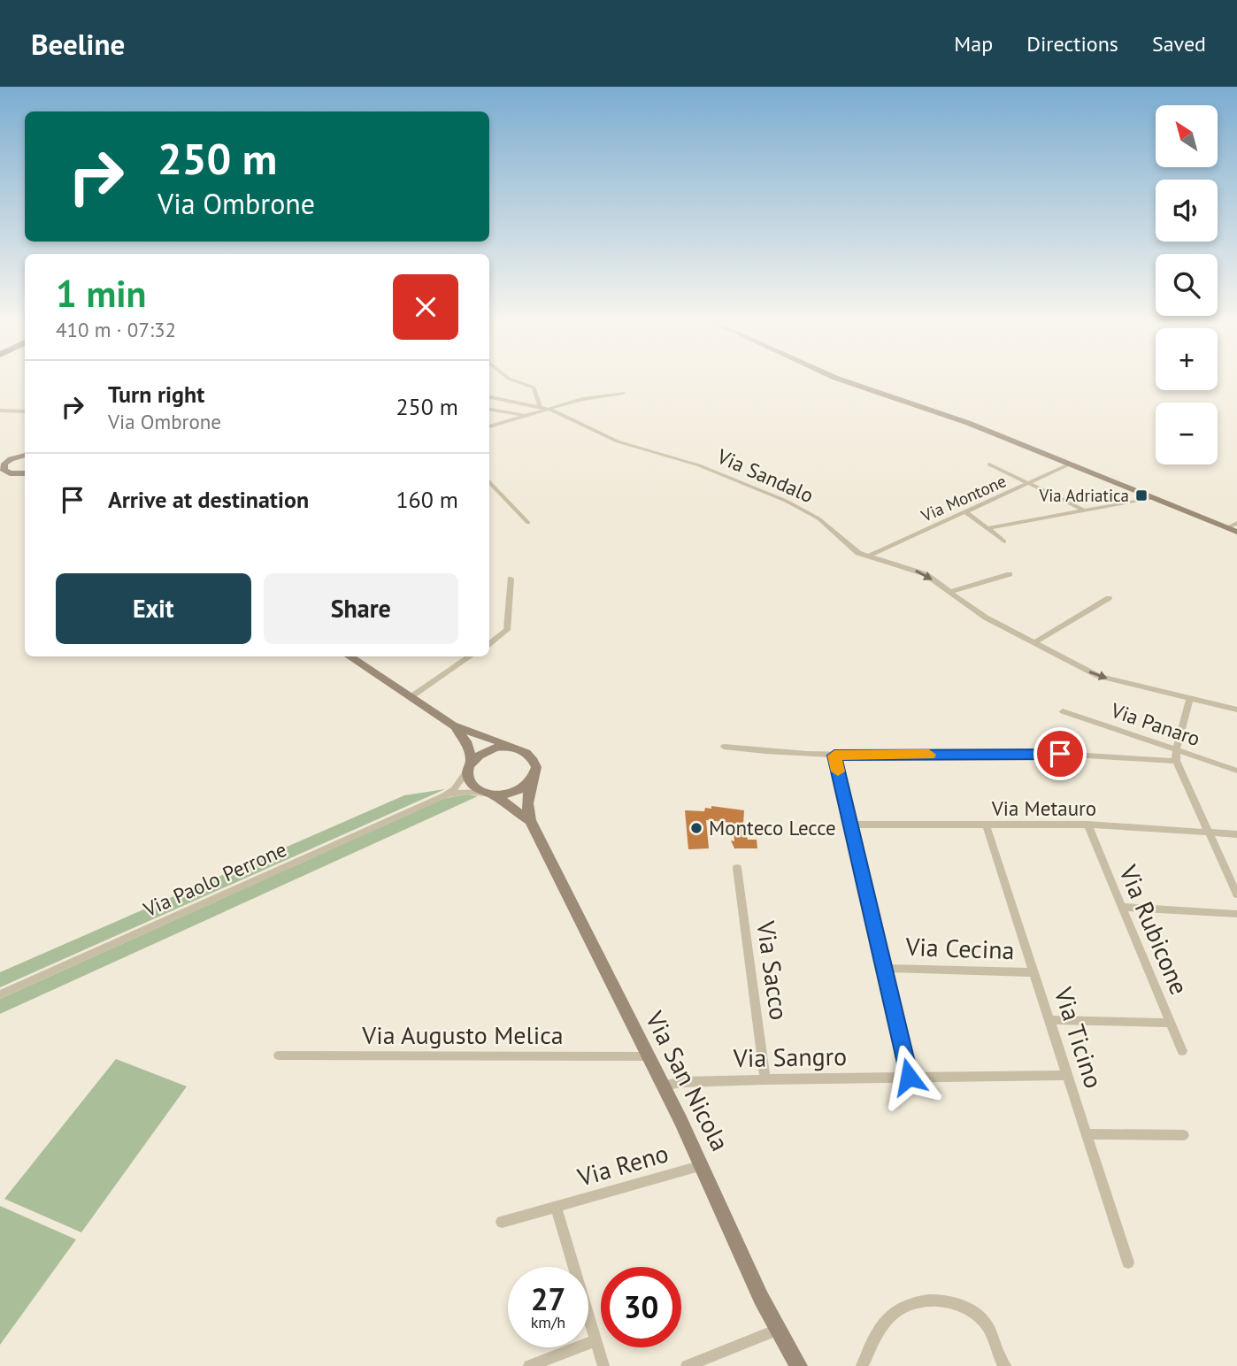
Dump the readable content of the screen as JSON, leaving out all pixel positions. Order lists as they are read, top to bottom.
{
  "streets": {
    "street": [
      "Via Sandalo",
      "Via Montone",
      "Via Panaro",
      "Via Metauro",
      "Via Paolo Perrone",
      "Via Rubicone",
      "Via Cecina",
      "Via Sacco",
      "Via Augusto Melica",
      "Via Ticino",
      "Via Sangro",
      "Via San Nicola",
      "Via Reno"
    ]
  },
  "crossings": [
    ["Via Sandalo", "Via Montone"],
    ["Via Metauro", "Via Rubicone"],
    ["Via Metauro", "Via Ticino"],
    ["Via Paolo Perrone", "Via San Nicola"],
    ["Via Cecina", "Via Ticino"],
    ["Via Sacco", "Via Sangro"],
    ["Via Augusto Melica", "Via San Nicola"],
    ["Via Ticino", "Via Sangro"],
    ["Via Sangro", "Via San Nicola"],
    ["Via San Nicola", "Via Reno"]
  ],
  "places": {
    "transit": ["Via Adriatica"],
    "other": ["Monteco Lecce"]
  },
  "north": "top left",
  "page": {
    "header": "Beeline",
    "nav": ["Map", "Directions", "Saved"],
    "map_buttons": ["+", "−"],
    "turn": ["250 m", "Via Ombrone"],
    "heading": ["1 min", "410 m · 07:32"],
    "list": [
      {
        "name": "Turn right",
        "note": "Via Ombrone",
        "value": "250 m"
      },
      {
        "name": "Arrive at destination",
        "value": "160 m"
      }
    ],
    "buttons": ["Exit", "Share"],
    "speed": "27 km/h",
    "limit": "30"
  }
}
